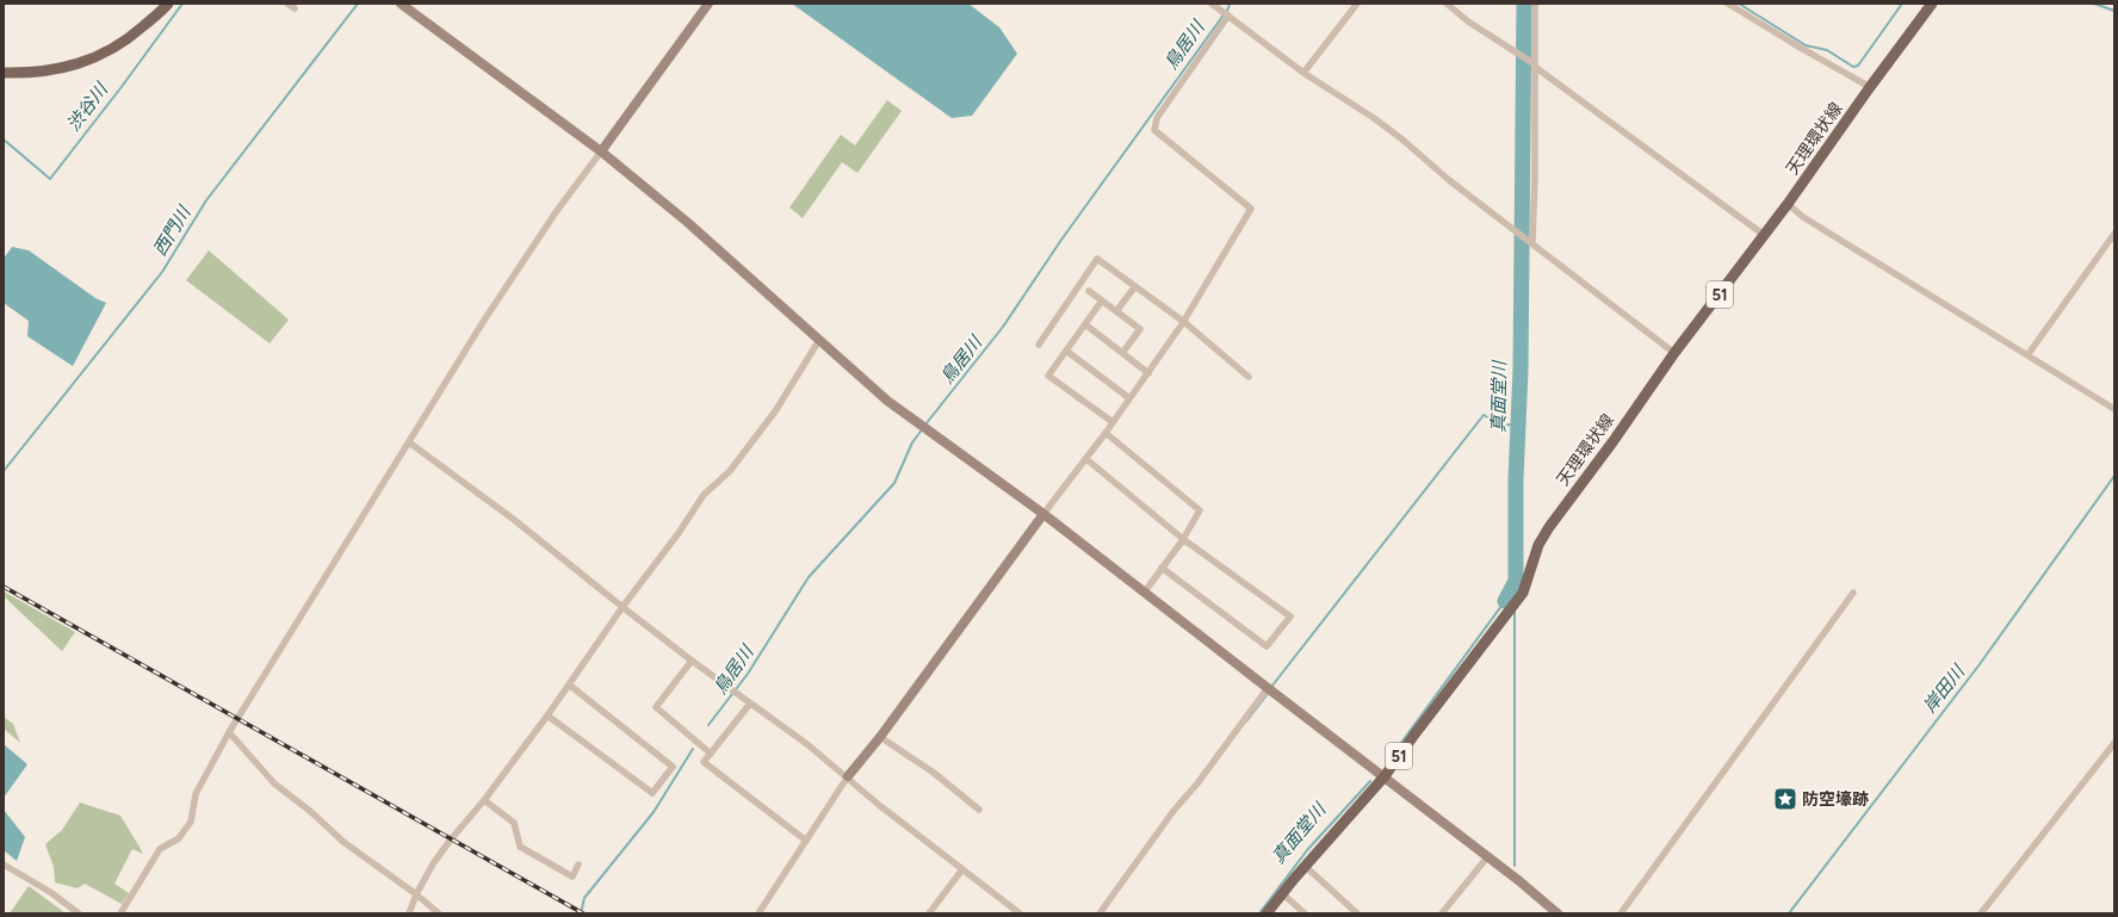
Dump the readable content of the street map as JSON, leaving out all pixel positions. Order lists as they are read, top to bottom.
{
  "streets": {
    "main road": ["天理環状線", "51"]
  },
  "water": [
    "鳥居川",
    "渋谷川",
    "西門川",
    "真面堂川",
    "岸田川"
  ],
  "places": {
    "place": ["防空壕跡"]
  }
}
